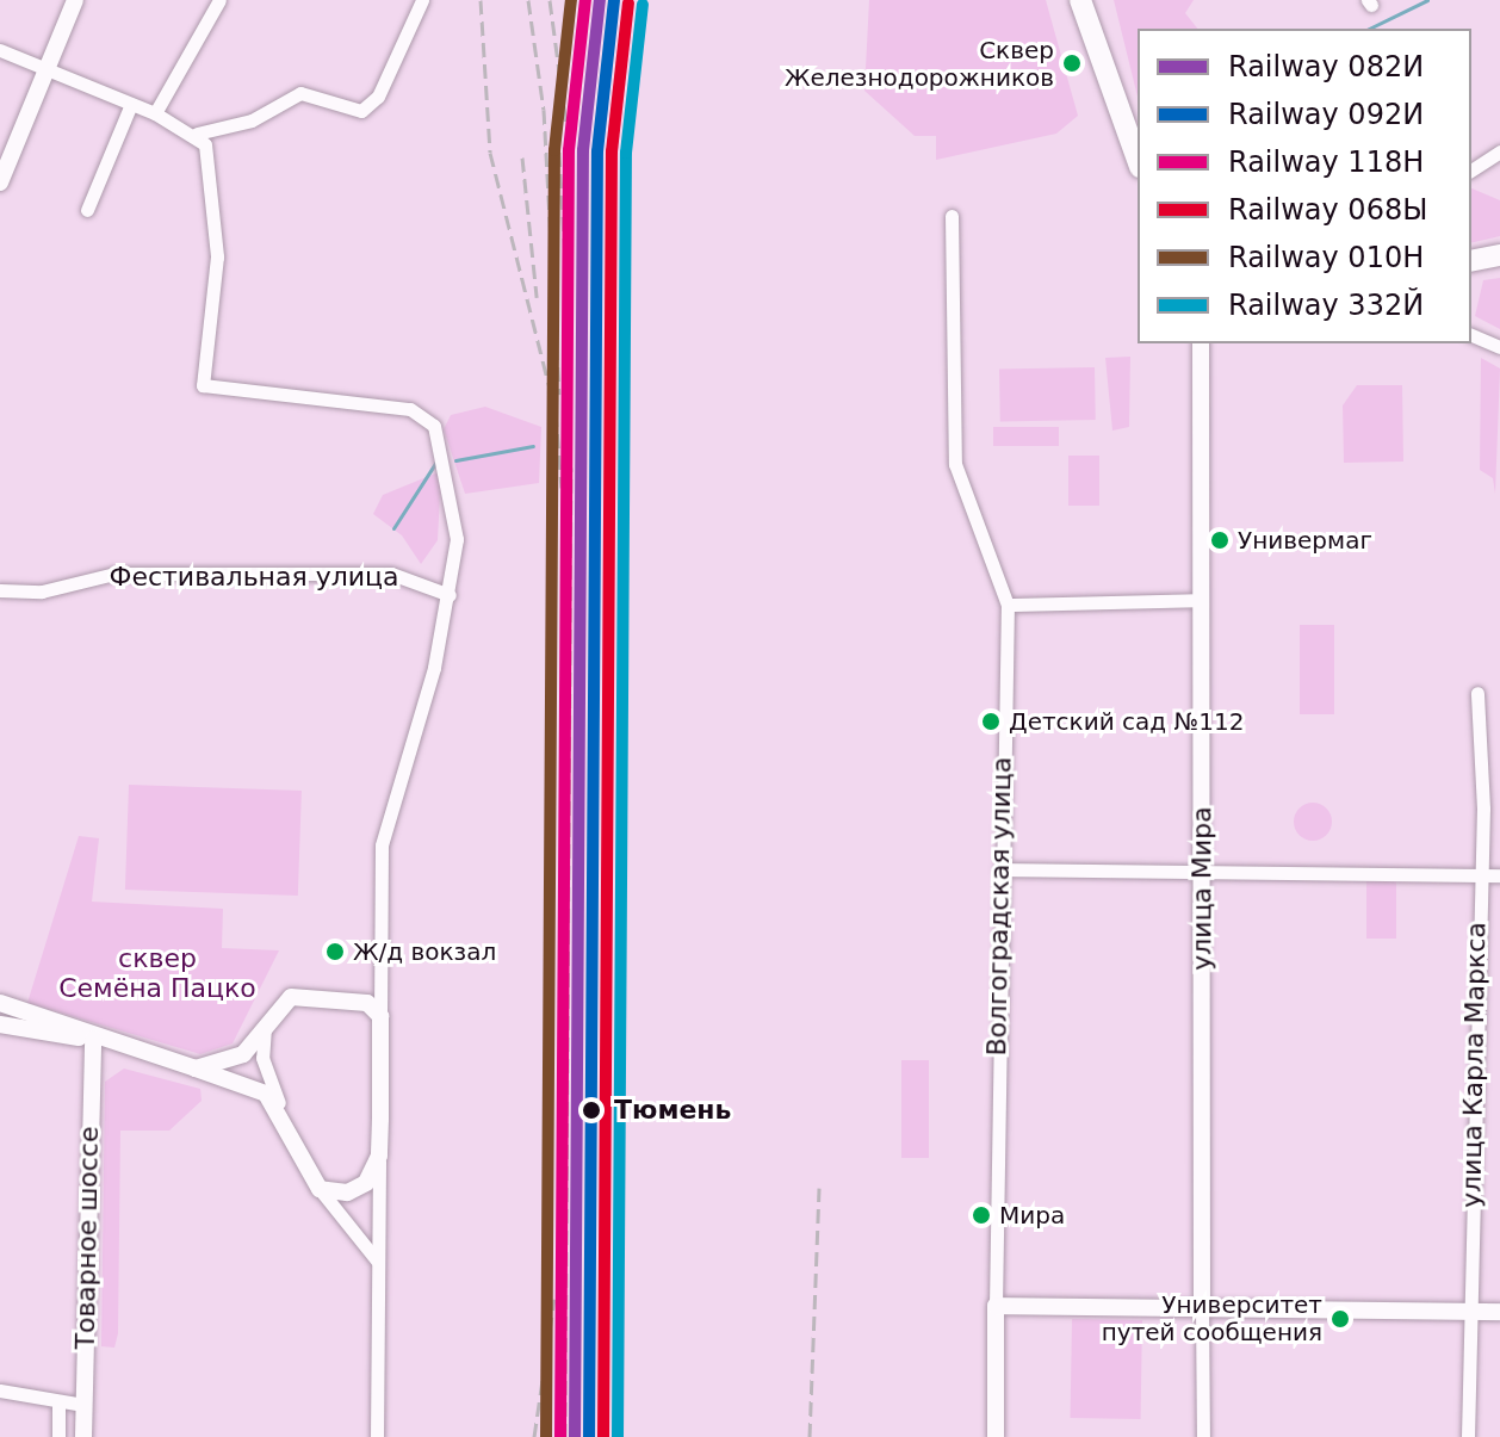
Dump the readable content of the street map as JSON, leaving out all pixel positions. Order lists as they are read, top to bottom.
{
  "streets": {
    "street": [
      "Фестивальная улица",
      "улица Мира",
      "Волгоградская улица",
      "улица Карла Маркса",
      "Товарное шоссе"
    ]
  },
  "parks": ["сквер Семёна Пацко"],
  "places": [
    "Сквер Железнодорожников",
    "Универмаг",
    "Детский сад №112",
    "Ж/д вокзал",
    "Тюмень",
    "Мира",
    "Университет путей сообщения"
  ],
  "lines": [
    "rail line 082И",
    "rail line 118Н",
    "rail line 010Н",
    "rail line 092И",
    "rail line 068Ы",
    "rail line 332Й"
  ],
  "legend": [
    "Railway 082И",
    "Railway 092И",
    "Railway 118Н",
    "Railway 068Ы",
    "Railway 010Н",
    "Railway 332Й"
  ]
}
